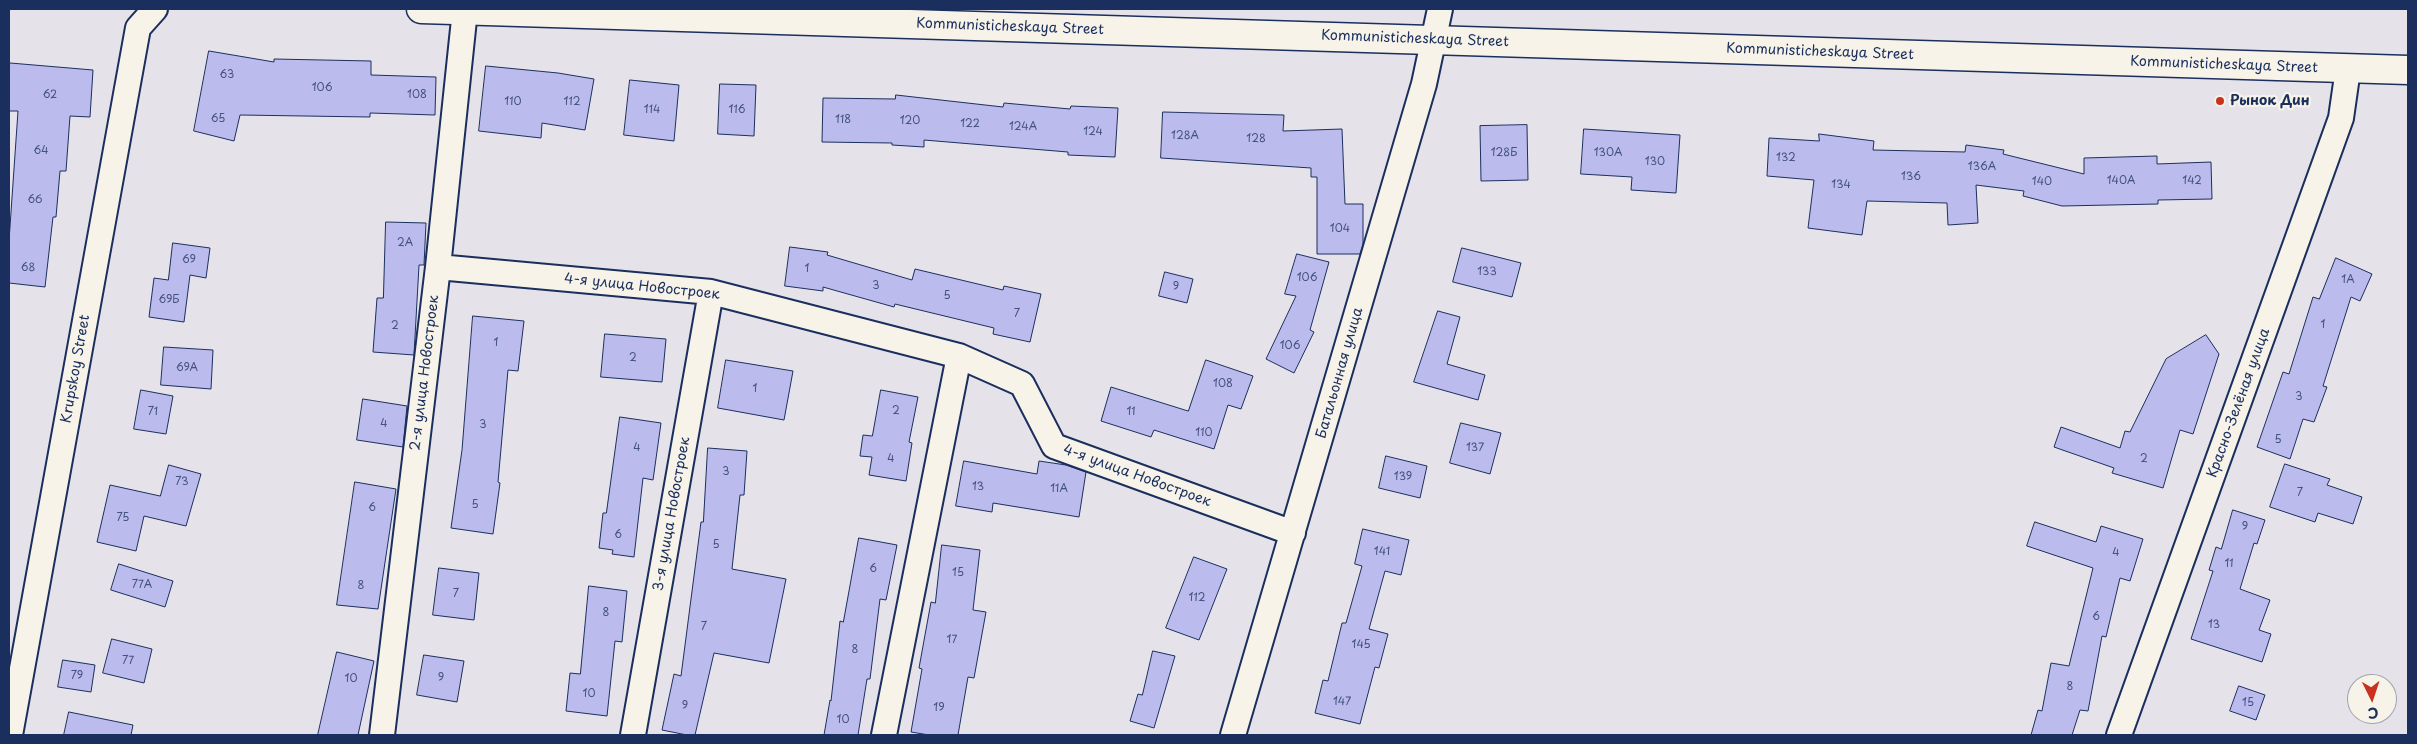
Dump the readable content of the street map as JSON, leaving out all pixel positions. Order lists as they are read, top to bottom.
{
  "streets": {
    "main road": ["Kommunisticheskaya Street"],
    "street": [
      "4-я улица Новостроек",
      "Krupskoy Street",
      "2-я улица Новостроек",
      "Батальонная улица",
      "Красно-Зелёная улица",
      "3-я улица Новостроек"
    ]
  },
  "crossings": [
    ["Kommunisticheskaya Street", "2-я улица Новостроек"],
    ["Kommunisticheskaya Street", "Батальонная улица"],
    ["Kommunisticheskaya Street", "Красно-Зелёная улица"],
    ["4-я улица Новостроек", "2-я улица Новостроек"],
    ["4-я улица Новостроек", "Батальонная улица"],
    ["4-я улица Новостроек", "3-я улица Новостроек"]
  ],
  "places": ["Рынок Дин"],
  "house_numbers": [
    "63",
    "106",
    "62",
    "108",
    "110",
    "112",
    "114",
    "116",
    "65",
    "118",
    "120",
    "122",
    "124А",
    "124",
    "128А",
    "128",
    "64",
    "128Б",
    "130А",
    "132",
    "130",
    "136А",
    "136",
    "140А",
    "142",
    "140",
    "134",
    "66",
    "104",
    "2А",
    "69",
    "68",
    "1",
    "133",
    "106",
    "1А",
    "3",
    "9",
    "5",
    "69Б",
    "7",
    "1",
    "2",
    "1",
    "106",
    "2",
    "69А",
    "108",
    "1",
    "3",
    "2",
    "71",
    "11",
    "4",
    "3",
    "110",
    "5",
    "4",
    "137",
    "4",
    "2",
    "3",
    "139",
    "73",
    "13",
    "11А",
    "7",
    "5",
    "6",
    "75",
    "9",
    "6",
    "5",
    "141",
    "4",
    "11",
    "6",
    "15",
    "77А",
    "8",
    "7",
    "112",
    "8",
    "6",
    "13",
    "7",
    "17",
    "145",
    "8",
    "77",
    "79",
    "9",
    "10",
    "8",
    "10",
    "147",
    "15",
    "9",
    "19",
    "10"
  ],
  "north": "bottom"
}
